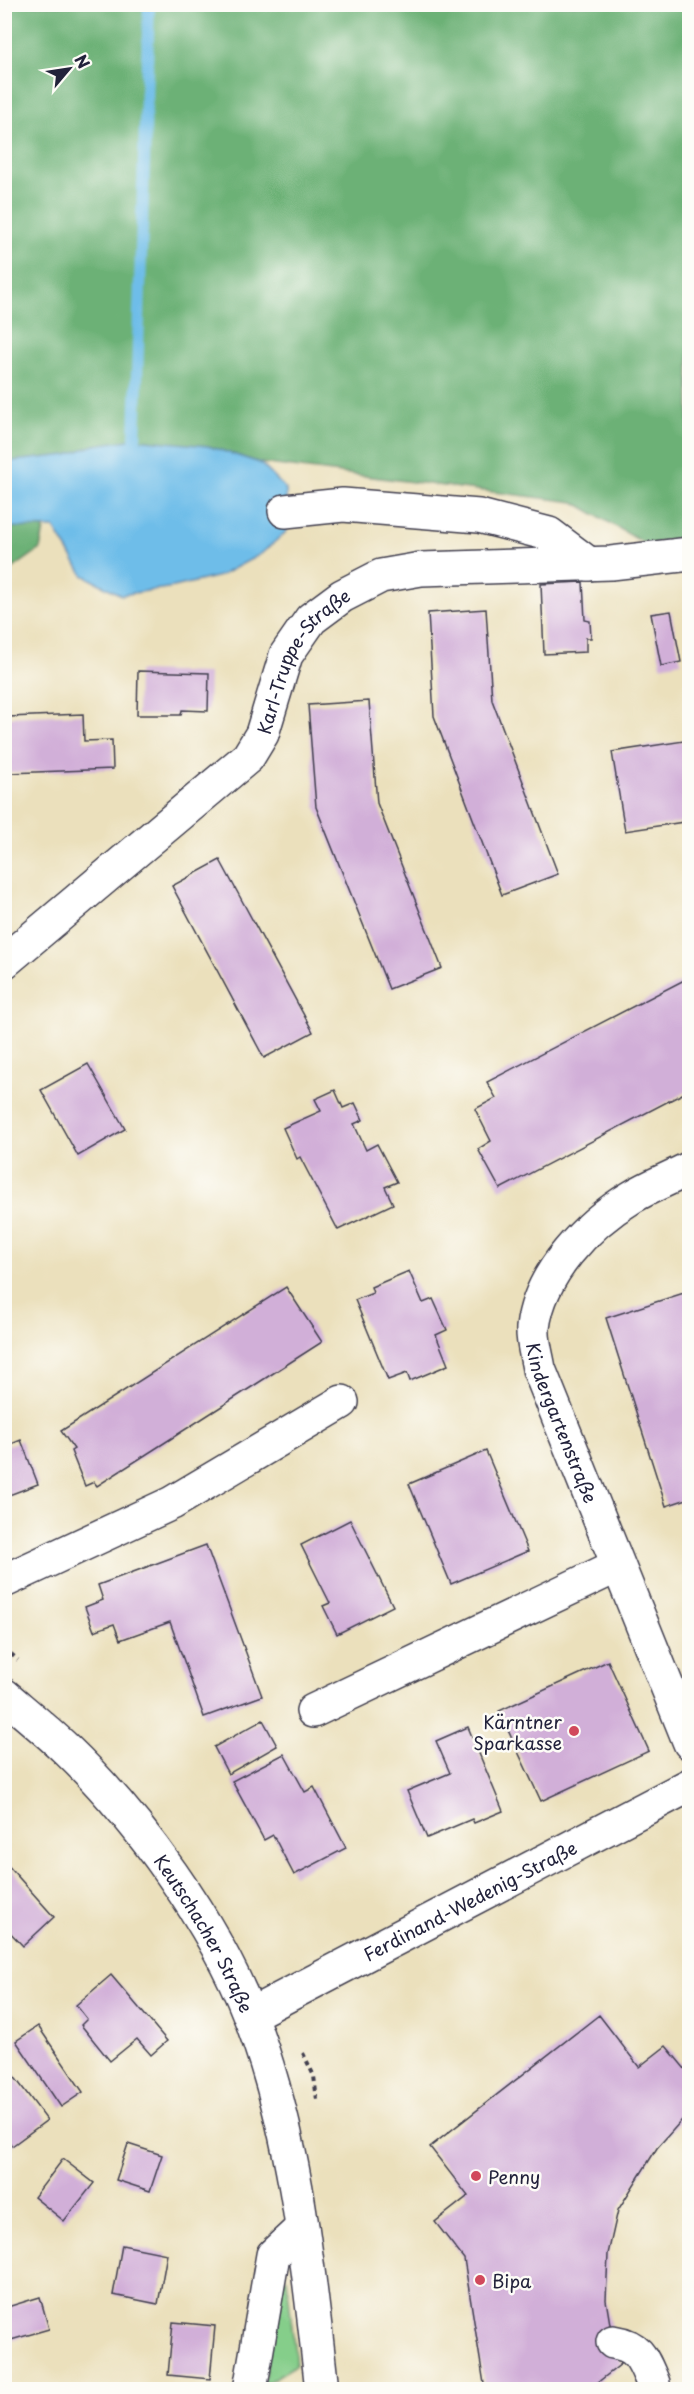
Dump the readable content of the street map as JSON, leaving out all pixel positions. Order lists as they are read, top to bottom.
{
  "streets": {
    "street": [
      "Karl-Truppe-Straße",
      "Kindergartenstraße",
      "Ferdinand-Wedenig-Straße",
      "Keutschacher Straße"
    ]
  },
  "crossings": [
    ["Ferdinand-Wedenig-Straße", "Keutschacher Straße"]
  ],
  "places": ["Kärntner Sparkasse", "Penny", "Bipa"],
  "north": "top right"
}
